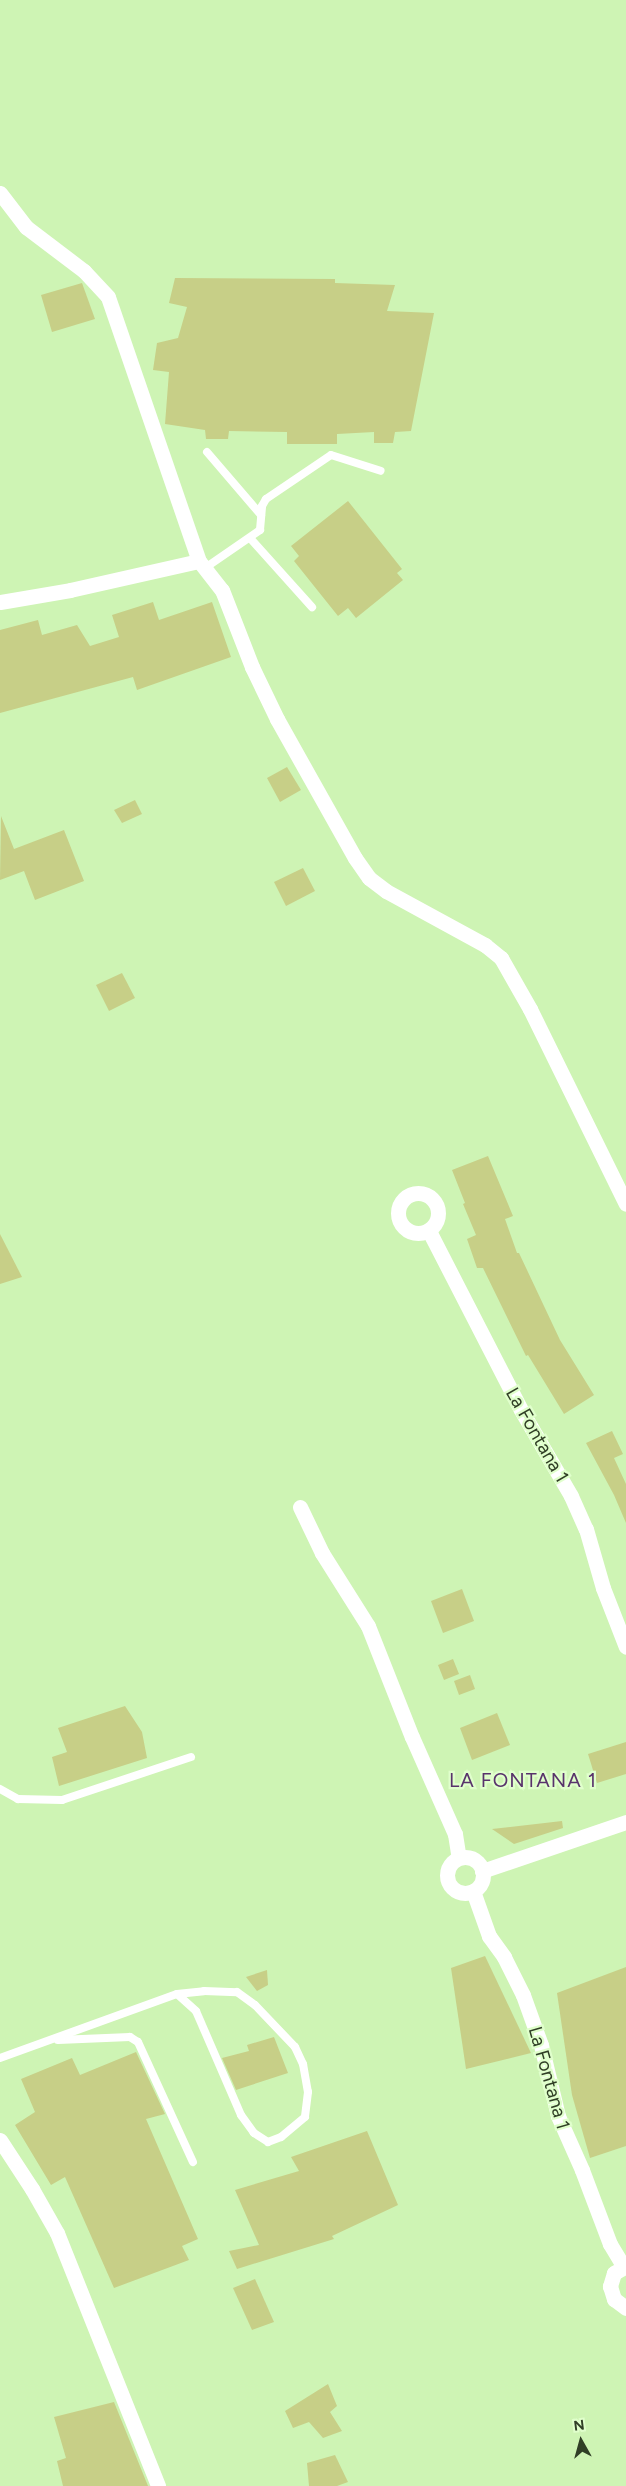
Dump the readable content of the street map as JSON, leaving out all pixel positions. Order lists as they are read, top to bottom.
{
  "streets": {
    "street": ["La Fontana 1"]
  },
  "districts": ["LA FONTANA 1"],
  "north": "top"
}
